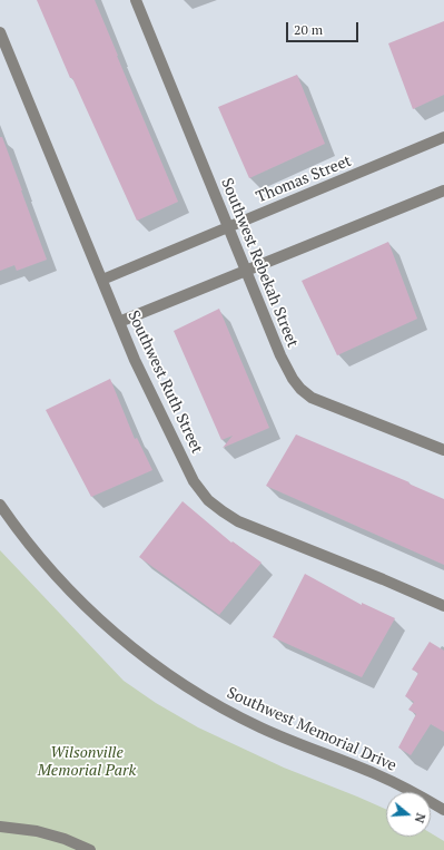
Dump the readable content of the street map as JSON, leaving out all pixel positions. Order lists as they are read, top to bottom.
{
  "streets": {
    "street": [
      "Thomas Street",
      "Southwest Rebekah Street",
      "Southwest Ruth Street",
      "Southwest Memorial Drive"
    ]
  },
  "crossings": [
    ["Thomas Street", "Southwest Rebekah Street"],
    ["Thomas Street", "Southwest Ruth Street"]
  ],
  "parks": ["Wilsonville Memorial Park"],
  "scale_bar": "20 m",
  "north": "right"
}
